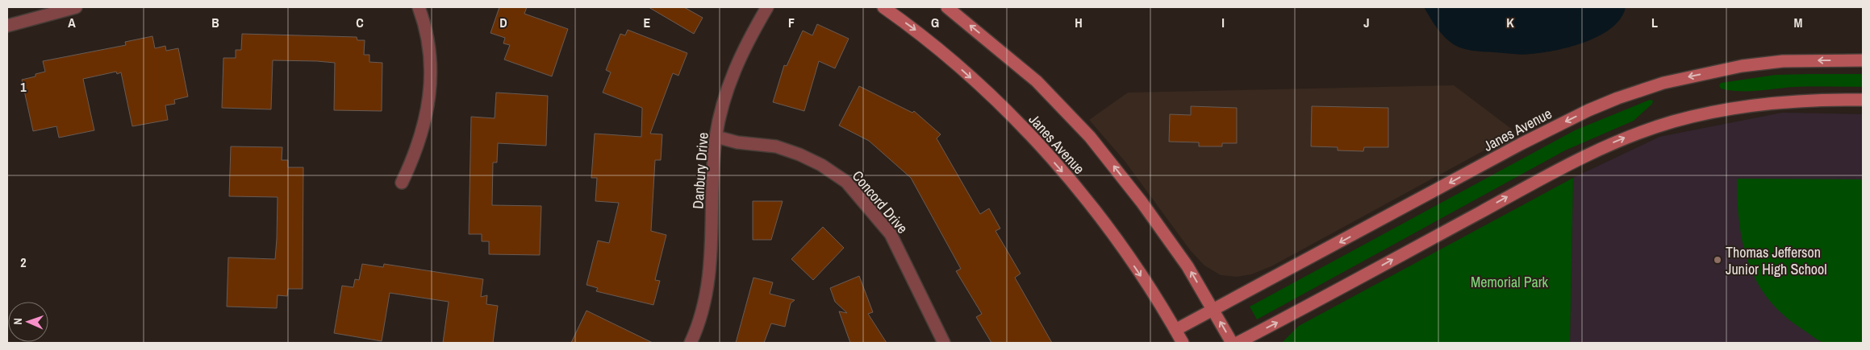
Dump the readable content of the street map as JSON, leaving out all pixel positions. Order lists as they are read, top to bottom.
{
  "streets": {
    "street": ["Janes Avenue", "Danbury Drive", "Concord Drive"]
  },
  "crossings": [
    ["Danbury Drive", "Concord Drive"]
  ],
  "parks": ["Memorial Park"],
  "places": ["Thomas Jefferson Junior High School"],
  "north": "left",
  "grid": {
    "columns": [
      "A",
      "B",
      "C",
      "D",
      "E",
      "F",
      "G",
      "H",
      "I",
      "J",
      "K",
      "L",
      "M"
    ],
    "rows": ["1", "2"]
  }
}
